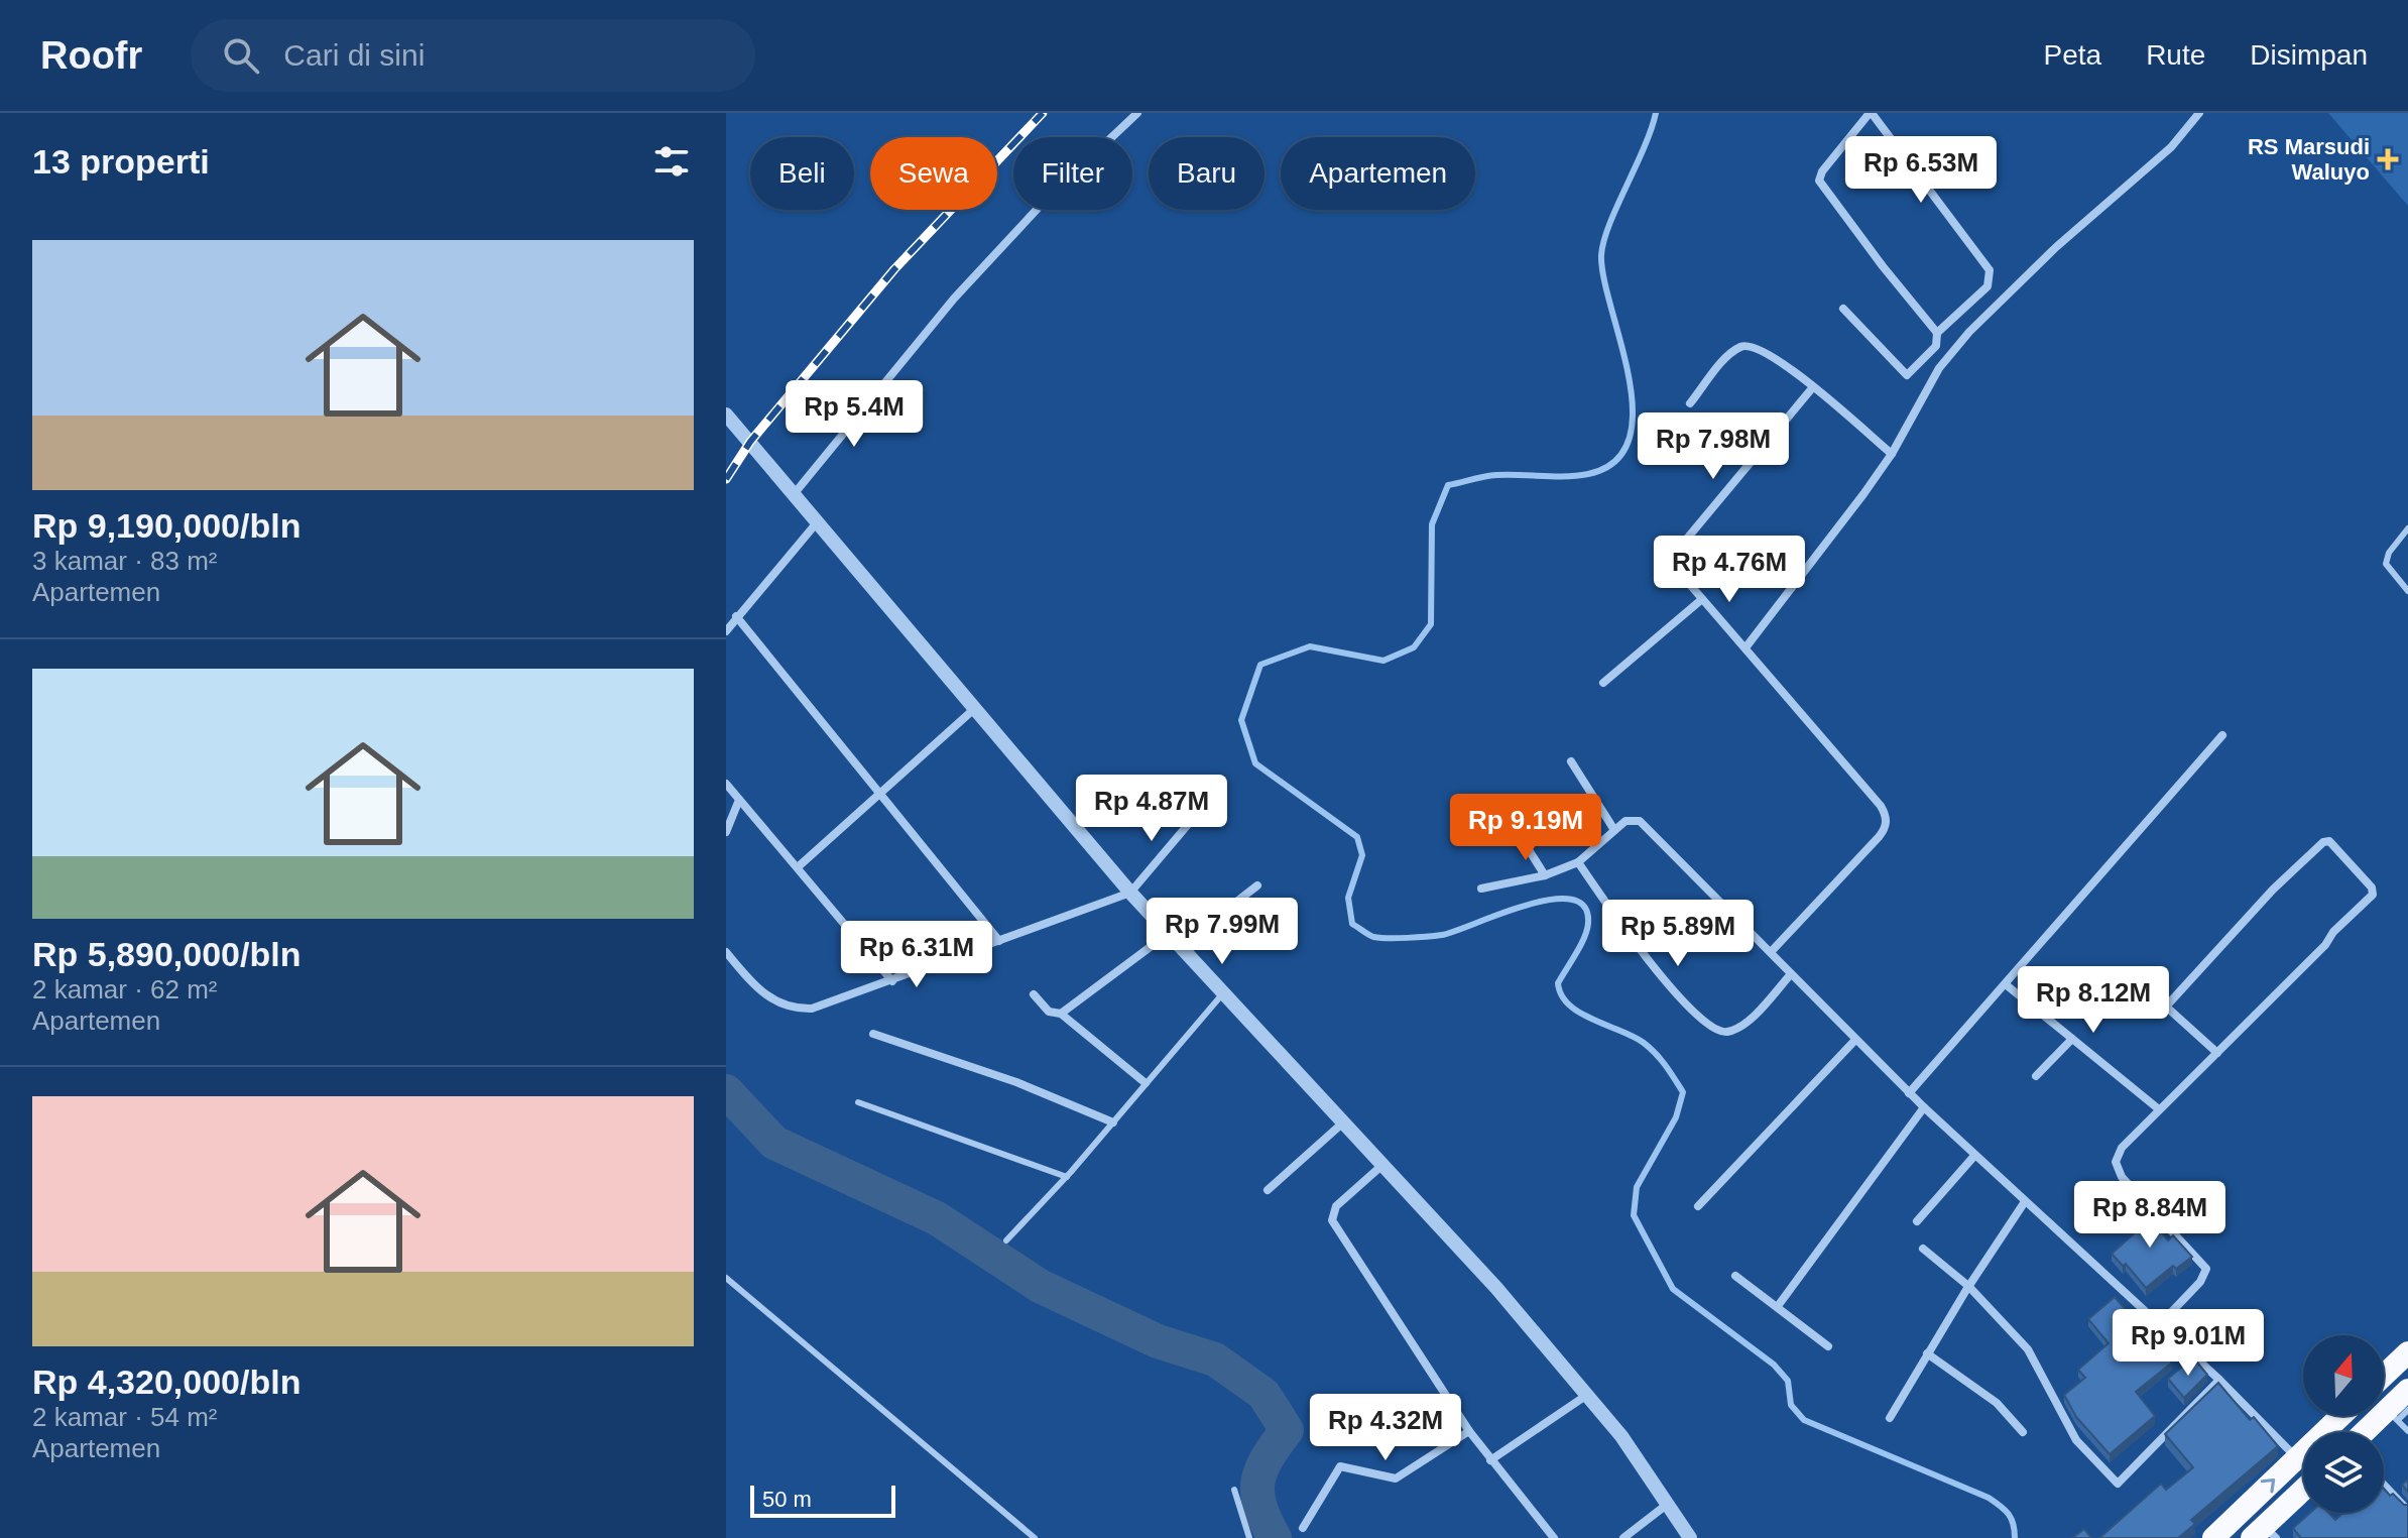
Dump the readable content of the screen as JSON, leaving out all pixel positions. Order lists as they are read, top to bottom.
{
  "places": {
    "health": ["RS Marsudi Waluyo"]
  },
  "scale_bar": "50 m",
  "north": "top",
  "page": {
    "header": "Roofr",
    "search": "Cari di sini",
    "nav": ["Peta", "Rute", "Disimpan"],
    "heading": "13 properti",
    "price": [
      "Rp 6.53M",
      "Rp 5.4M",
      "Rp 7.98M",
      "Rp 4.76M",
      "Rp 4.87M",
      "Rp 9.19M",
      "Rp 7.99M",
      "Rp 5.89M",
      "Rp 6.31M",
      "Rp 8.12M",
      "Rp 8.84M",
      "Rp 9.01M",
      "Rp 4.32M"
    ],
    "chip": [
      "Beli",
      "Sewa",
      "Filter",
      "Baru",
      "Apartemen"
    ],
    "list": [
      {
        "name": "Rp 9,190,000/bln",
        "note": "3 kamar · 83 m² · Apartemen"
      },
      {
        "name": "Rp 5,890,000/bln",
        "note": "2 kamar · 62 m² · Apartemen"
      },
      {
        "name": "Rp 4,320,000/bln",
        "note": "2 kamar · 54 m² · Apartemen"
      }
    ],
    "scale": "50 m"
  }
}
